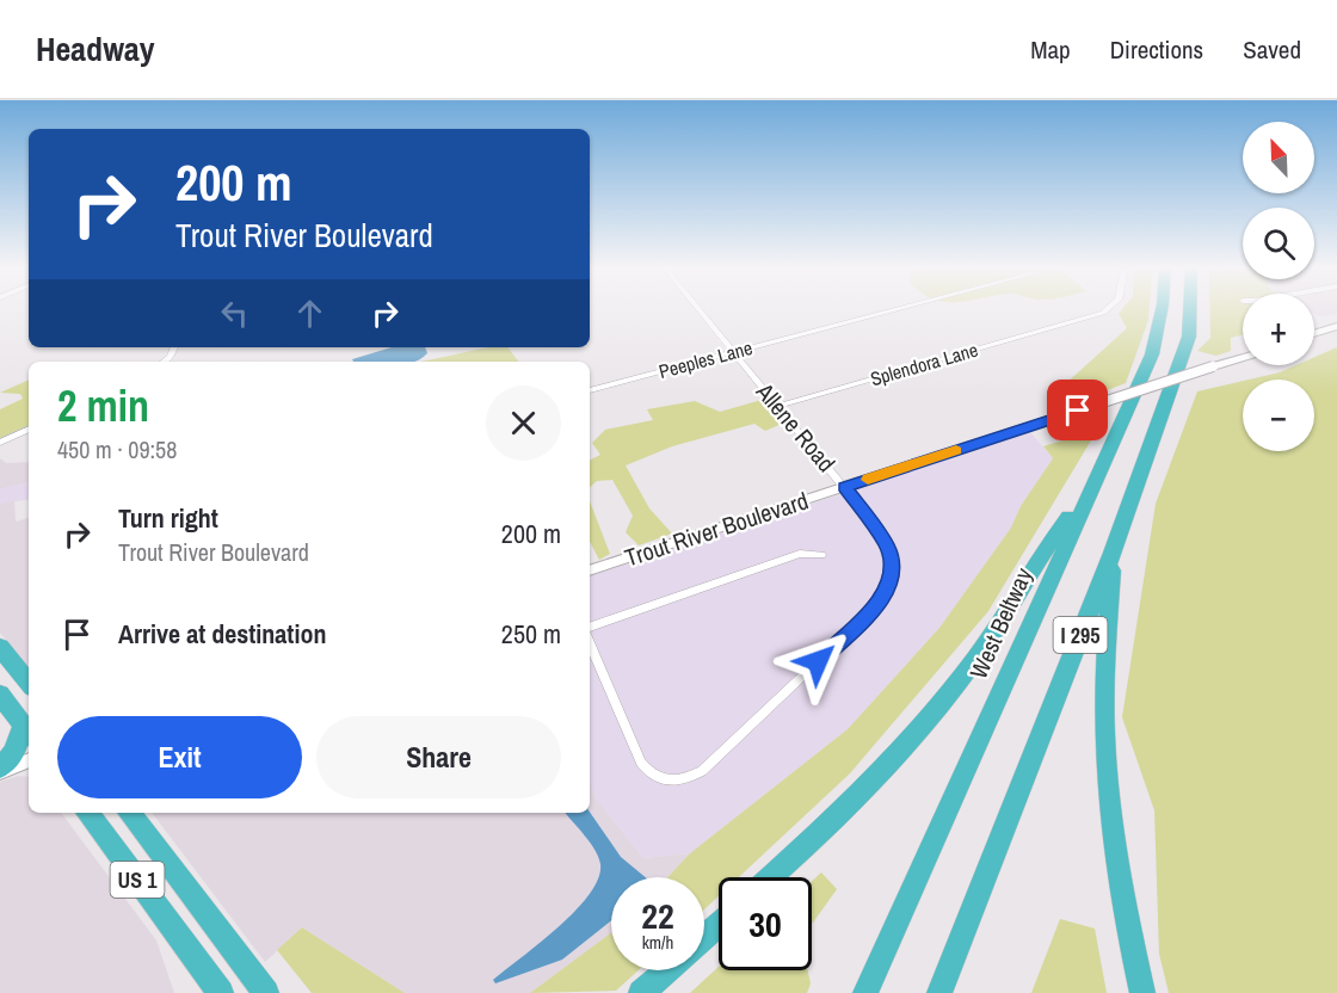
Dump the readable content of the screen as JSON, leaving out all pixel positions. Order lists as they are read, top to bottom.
{
  "streets": {
    "highway": ["West Beltway", "I 295", "US 1"],
    "street": [
      "Peeples Lane",
      "Splendora Lane",
      "Allene Road",
      "Trout River Boulevard"
    ]
  },
  "crossings": [
    ["Peeples Lane", "Allene Road"],
    ["Splendora Lane", "Allene Road"],
    ["Allene Road", "Trout River Boulevard"]
  ],
  "north": "top left",
  "page": {
    "header": "Headway",
    "nav": ["Map", "Directions", "Saved"],
    "map_buttons": ["+", "−"],
    "turn": ["200 m", "Trout River Boulevard"],
    "heading": ["2 min", "450 m · 09:58"],
    "list": [
      {
        "name": "Turn right",
        "note": "Trout River Boulevard",
        "value": "200 m"
      },
      {
        "name": "Arrive at destination",
        "value": "250 m"
      }
    ],
    "buttons": ["Exit", "Share"],
    "speed": "22 km/h",
    "limit": "30"
  }
}
